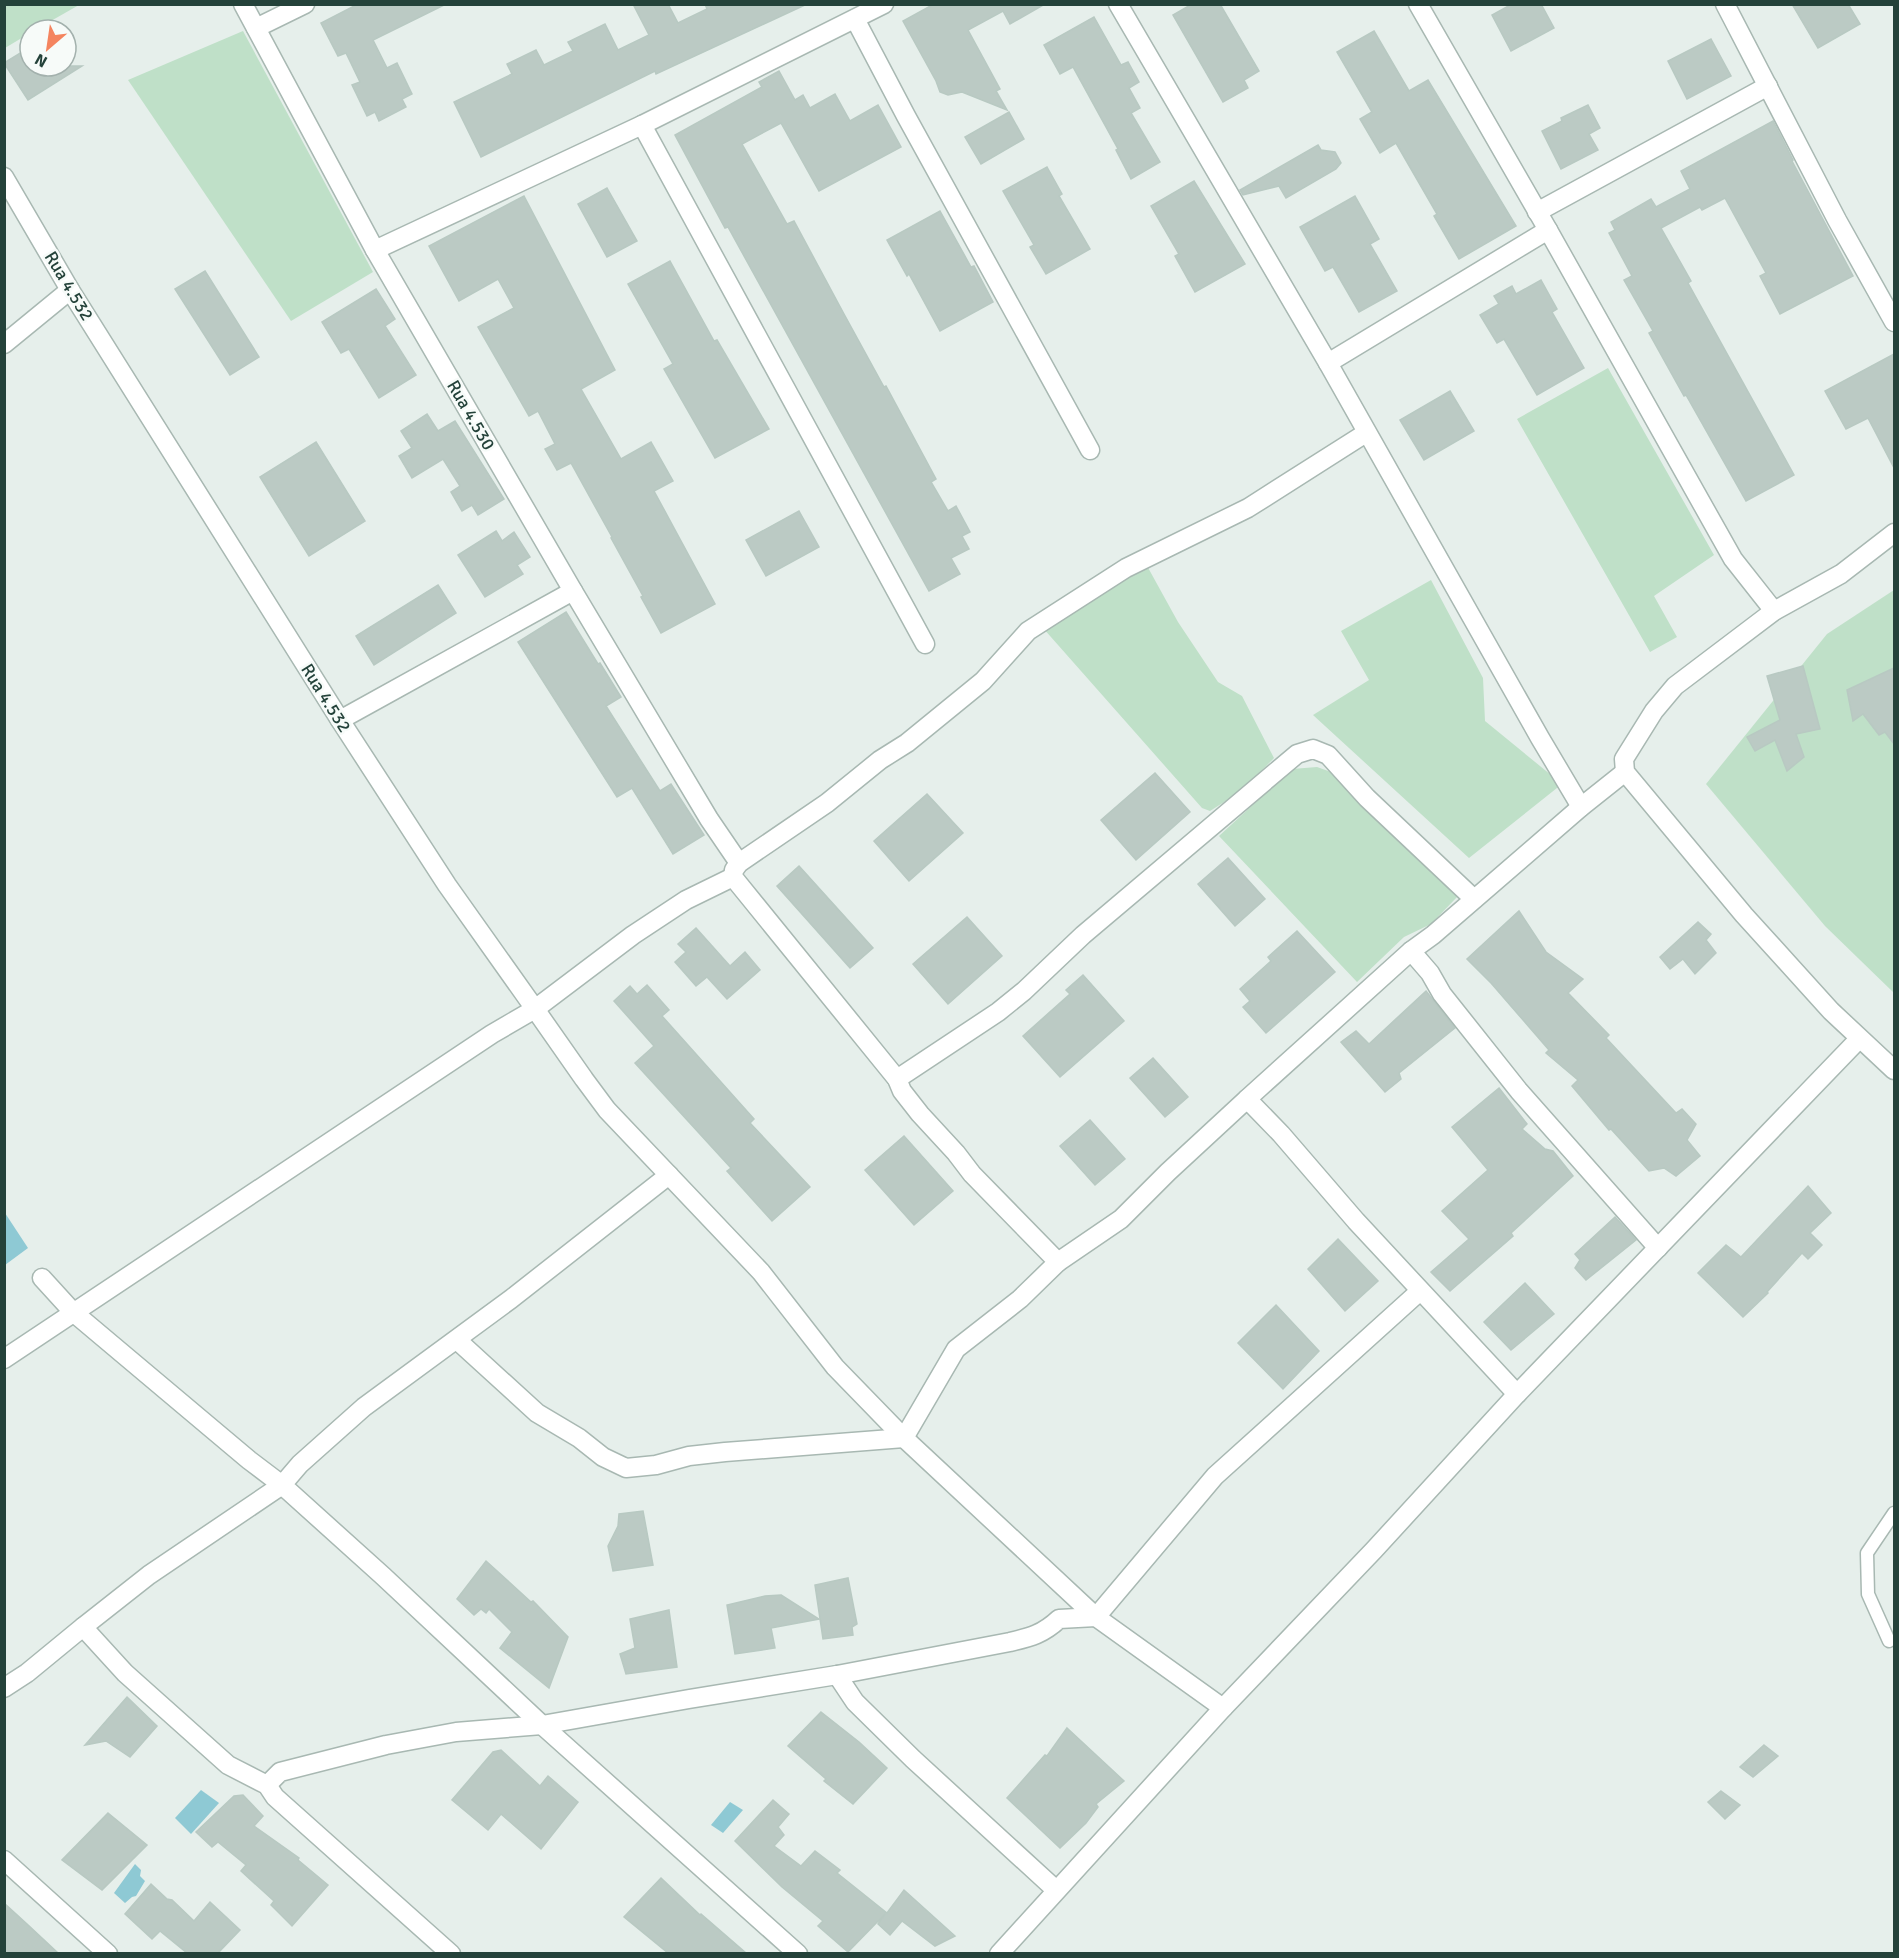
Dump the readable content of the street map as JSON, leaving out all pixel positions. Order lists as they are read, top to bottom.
{
  "streets": {
    "street": ["Rua 4.532", "Rua 4.530"]
  },
  "north": "bottom left"
}
